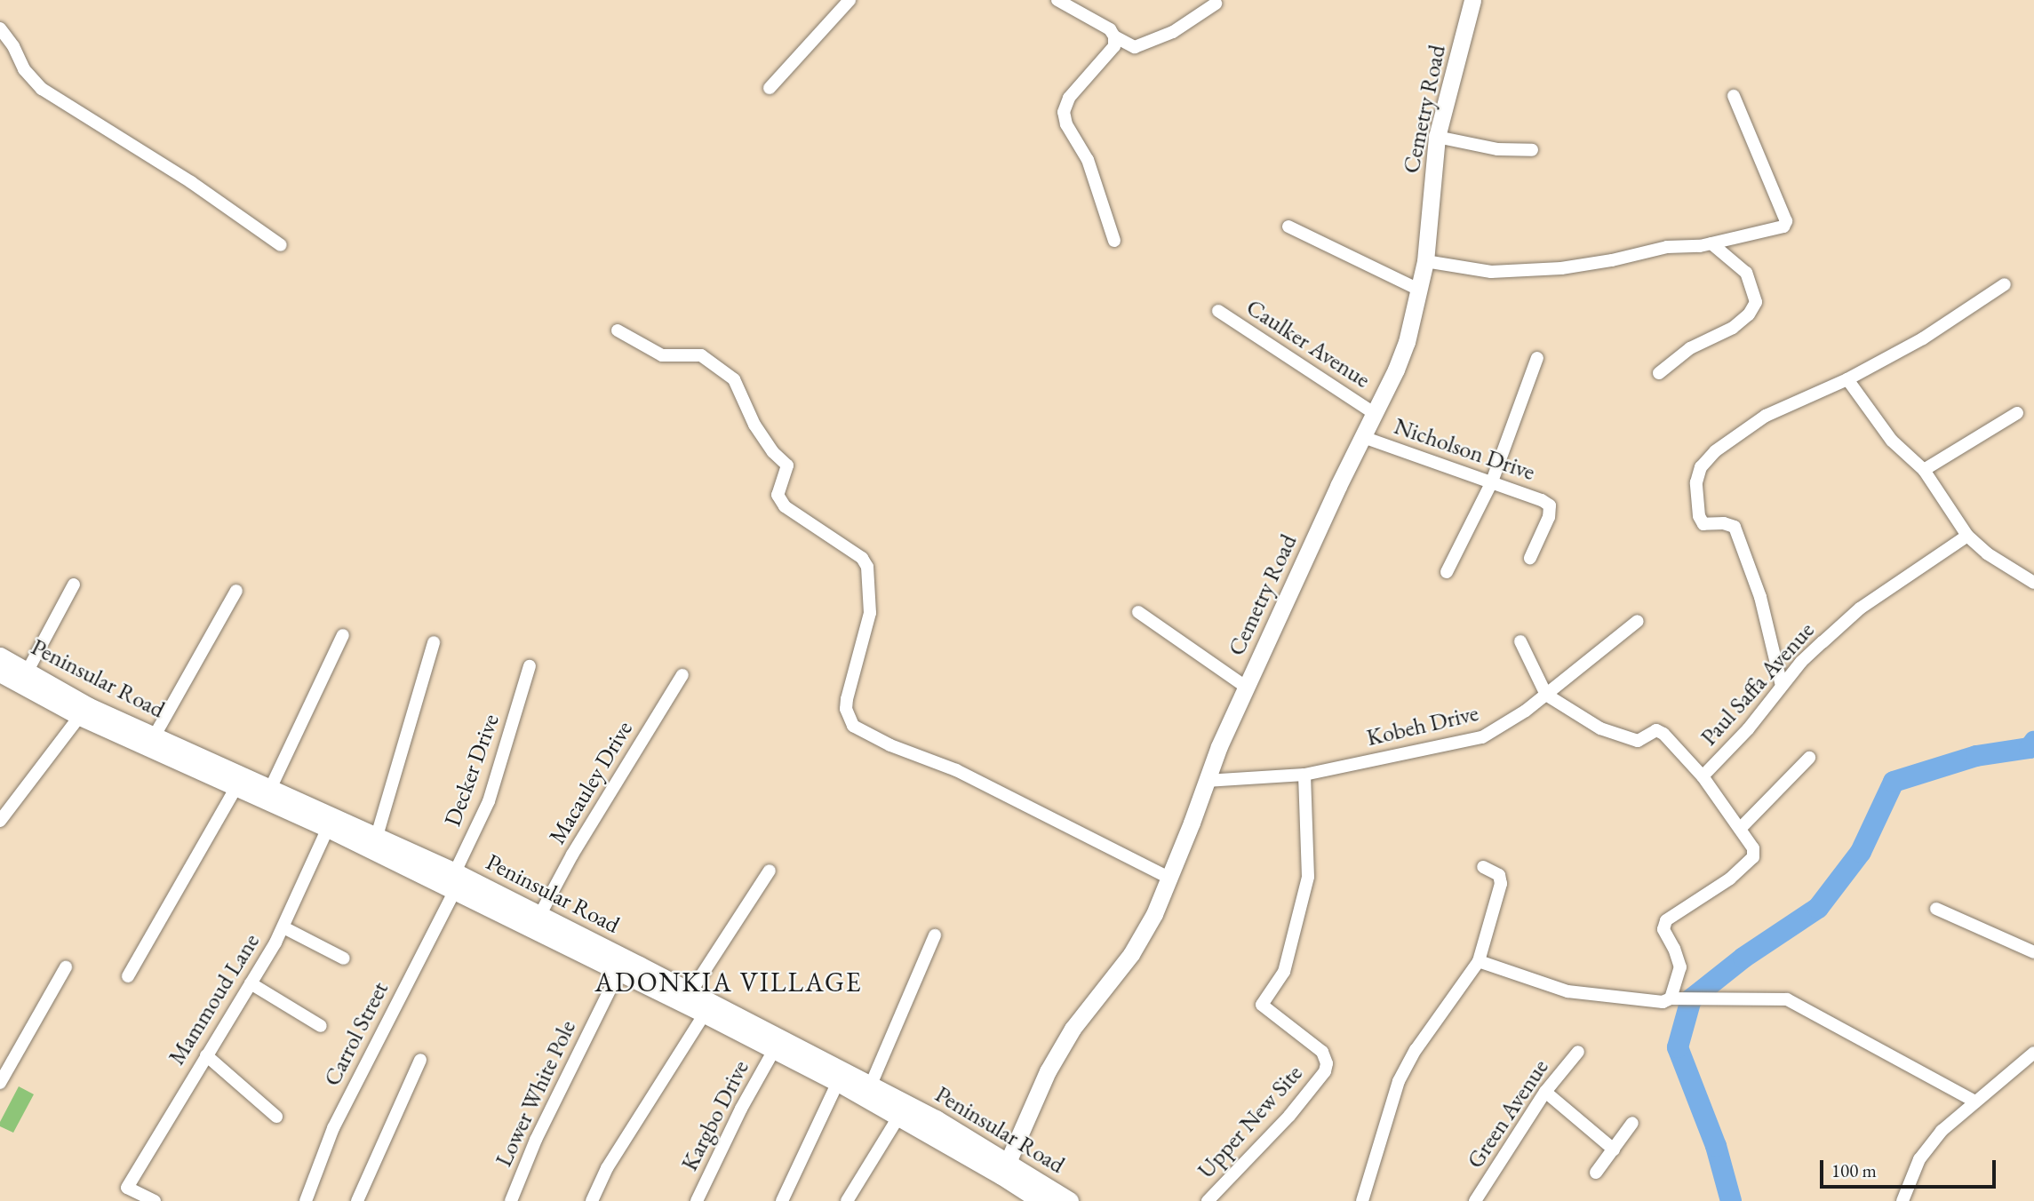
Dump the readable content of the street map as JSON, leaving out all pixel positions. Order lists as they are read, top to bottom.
{
  "streets": {
    "main road": ["Peninsular Road"],
    "street": [
      "Cemetry Road",
      "Caulker Avenue",
      "Nicholson Drive",
      "Paul Saffa Avenue",
      "Kobeh Drive",
      "Decker Drive",
      "Macauley Drive",
      "Mammoud Lane",
      "Carrol Street",
      "Lower White Pole",
      "Green Avenue",
      "Kargbo Drive",
      "Upper New Site"
    ]
  },
  "crossings": [
    ["Cemetry Road", "Caulker Avenue"],
    ["Cemetry Road", "Nicholson Drive"],
    ["Cemetry Road", "Peninsular Road"],
    ["Cemetry Road", "Kobeh Drive"],
    ["Peninsular Road", "Decker Drive"],
    ["Peninsular Road", "Macauley Drive"],
    ["Peninsular Road", "Mammoud Lane"],
    ["Peninsular Road", "Carrol Street"],
    ["Peninsular Road", "Lower White Pole"],
    ["Peninsular Road", "Kargbo Drive"],
    ["Kobeh Drive", "Upper New Site"],
    ["Decker Drive", "Carrol Street"]
  ],
  "districts": ["ADONKIA VILLAGE"],
  "scale_bar": "100 m"
}
